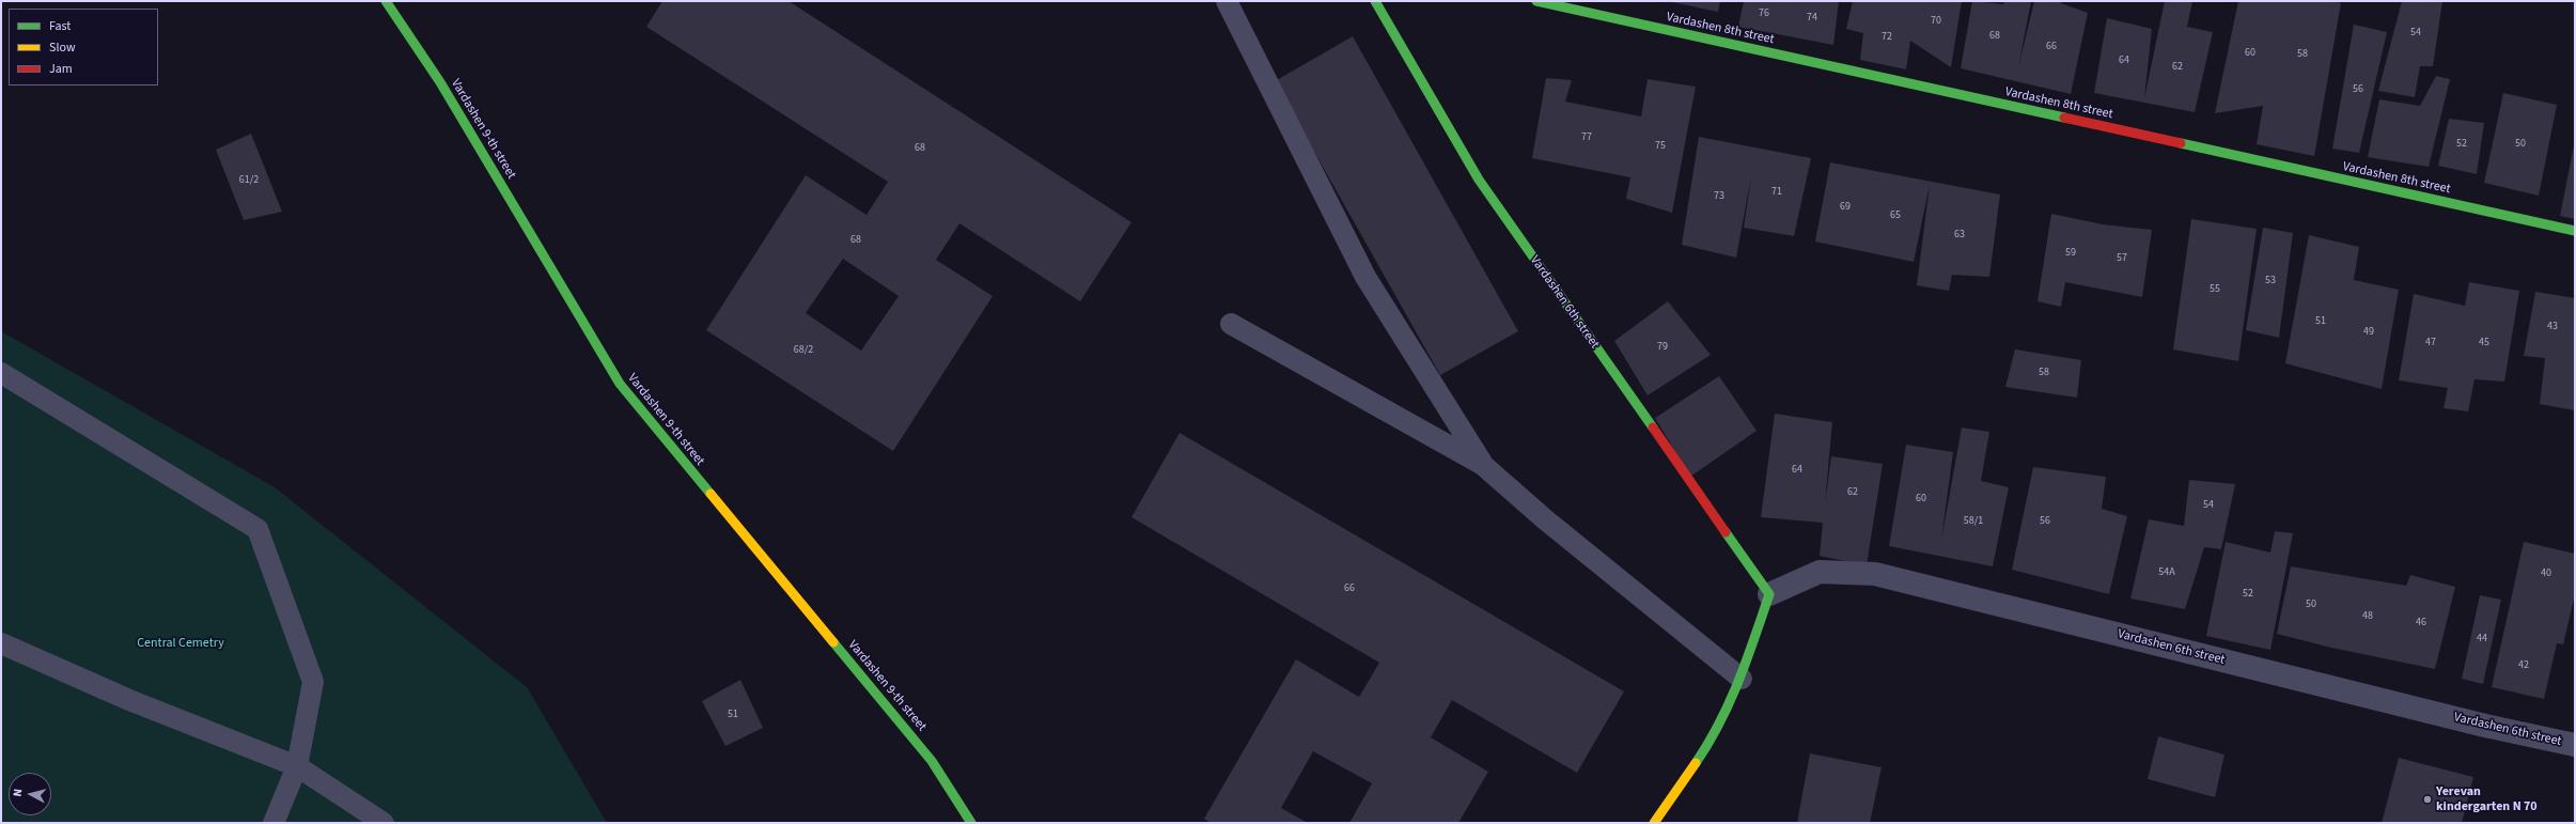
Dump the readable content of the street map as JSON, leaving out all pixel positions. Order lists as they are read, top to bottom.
{
  "streets": {
    "street": ["Vardashen 8th street", "Vardashen 9-th street", "Vardashen 6th street"]
  },
  "parks": ["Central Cemetry"],
  "places": ["Yerevan kindergarten N 70"],
  "house_numbers": [
    "76",
    "74",
    "70",
    "54",
    "68",
    "72",
    "66",
    "60",
    "58",
    "64",
    "62",
    "56",
    "77",
    "52",
    "50",
    "75",
    "68",
    "61/2",
    "71",
    "73",
    "69",
    "65",
    "63",
    "68",
    "59",
    "57",
    "53",
    "55",
    "51",
    "43",
    "49",
    "47",
    "45",
    "79",
    "68/2",
    "58",
    "64",
    "62",
    "60",
    "54",
    "58/1",
    "56",
    "54A",
    "40",
    "66",
    "52",
    "50",
    "48",
    "46",
    "44",
    "42",
    "51"
  ],
  "legend": ["Fast", "Slow", "Jam"],
  "north": "left"
}
